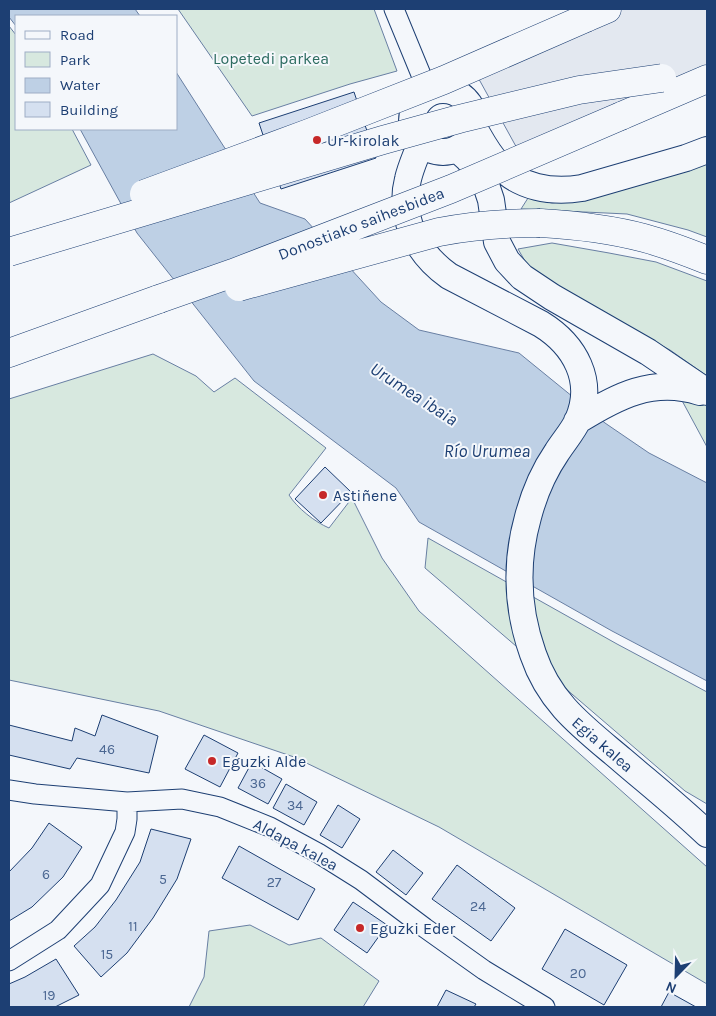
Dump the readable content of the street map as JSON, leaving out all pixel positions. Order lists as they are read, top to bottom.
{
  "streets": {
    "highway": ["Donostiako saihesbidea"],
    "street": ["Egia kalea", "Aldapa kalea"]
  },
  "water": ["Urumea ibaia", "Río Urumea"],
  "parks": ["Lopetedi parkea"],
  "places": [
    "Ur-kirolak",
    "Astiñene",
    "Eguzki Alde",
    "Eguzki Eder"
  ],
  "house_numbers": [
    "46",
    "36",
    "34",
    "6",
    "5",
    "27",
    "24",
    "11",
    "15",
    "20",
    "19"
  ],
  "legend": [
    "Road",
    "Park",
    "Water",
    "Building"
  ],
  "north": "bottom left"
}
